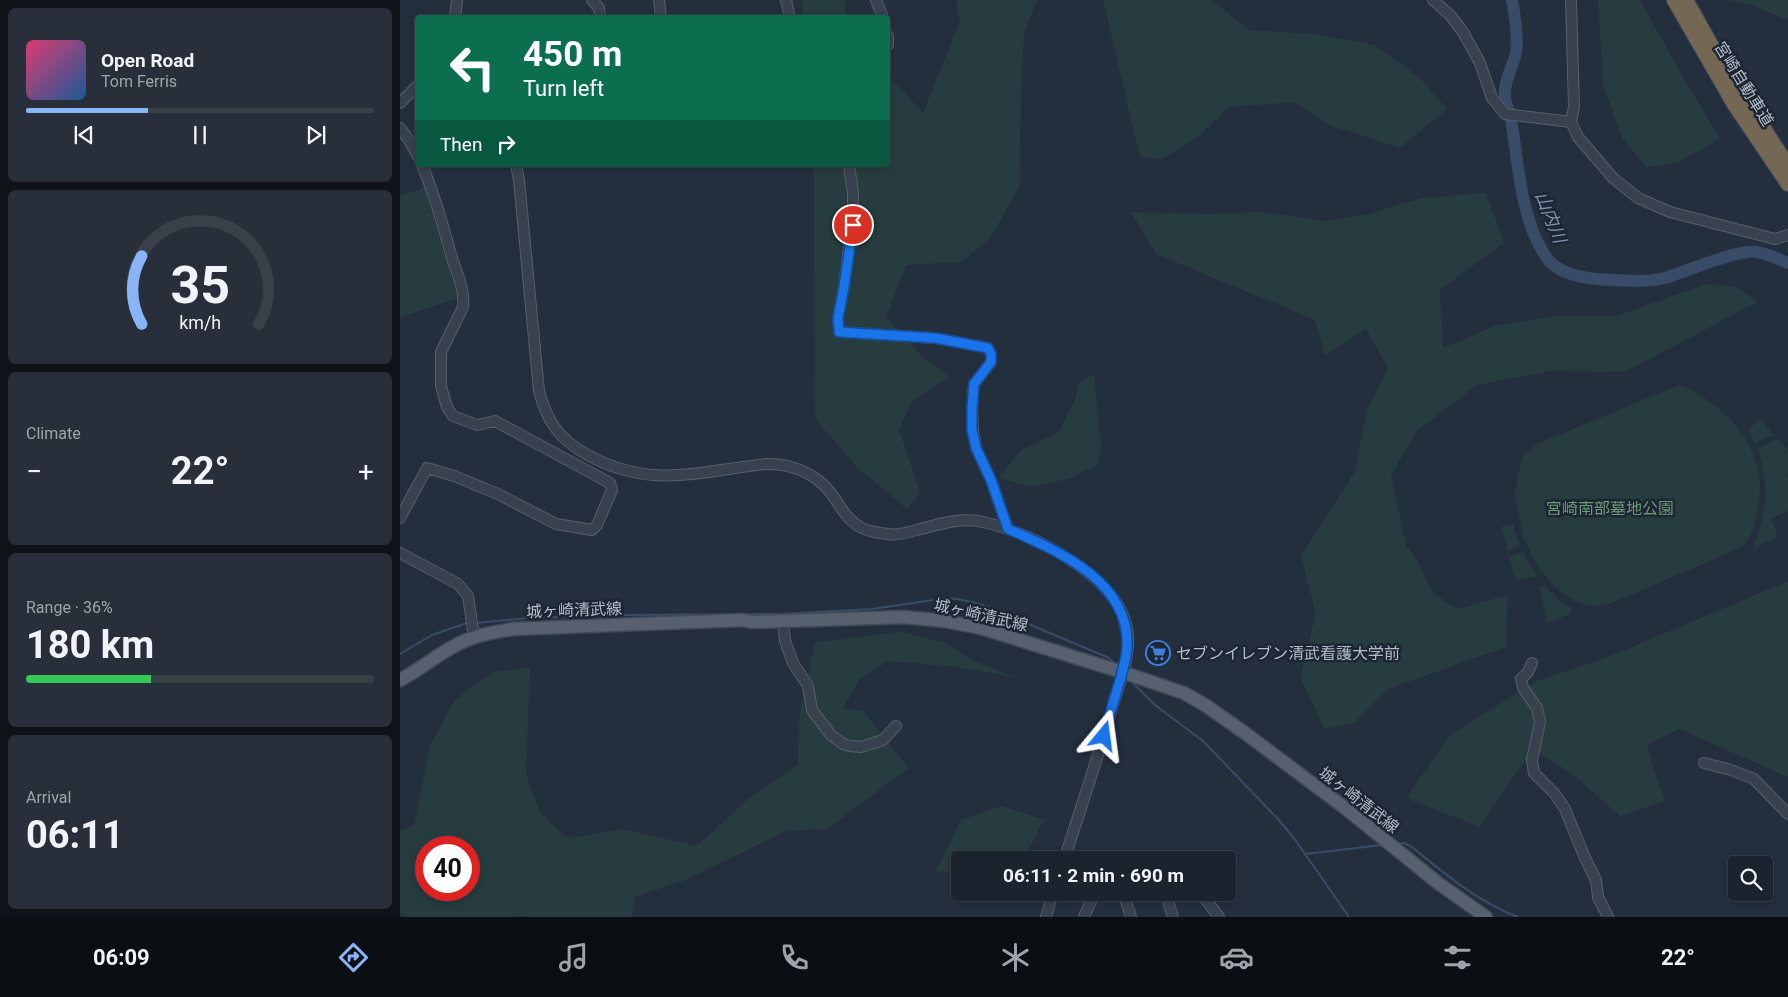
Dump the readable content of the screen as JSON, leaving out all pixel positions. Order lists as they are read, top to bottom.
{
  "streets": {
    "highway": ["宮崎自動車道"],
    "main road": ["城ヶ崎清武線"]
  },
  "water": ["山内川"],
  "parks": ["宮崎南部墓地公園"],
  "places": {
    "supermarket": ["セブンイレブン清武看護大学前"]
  },
  "page": {
    "turn": ["450 m", "Turn left"],
    "song": ["Open Road", "Tom Ferris"],
    "then": "Then",
    "tile": [
      "Climate",
      ["Range · 36%", "180 km"],
      ["Arrival", "06:11"]
    ],
    "heat": ["−", "22°", "+"],
    "limit": "40",
    "trip": "06:11 · 2 min · 690 m",
    "tabs": ["06:09", "22°"],
    "gauge": ["35", "km/h"]
  }
}
